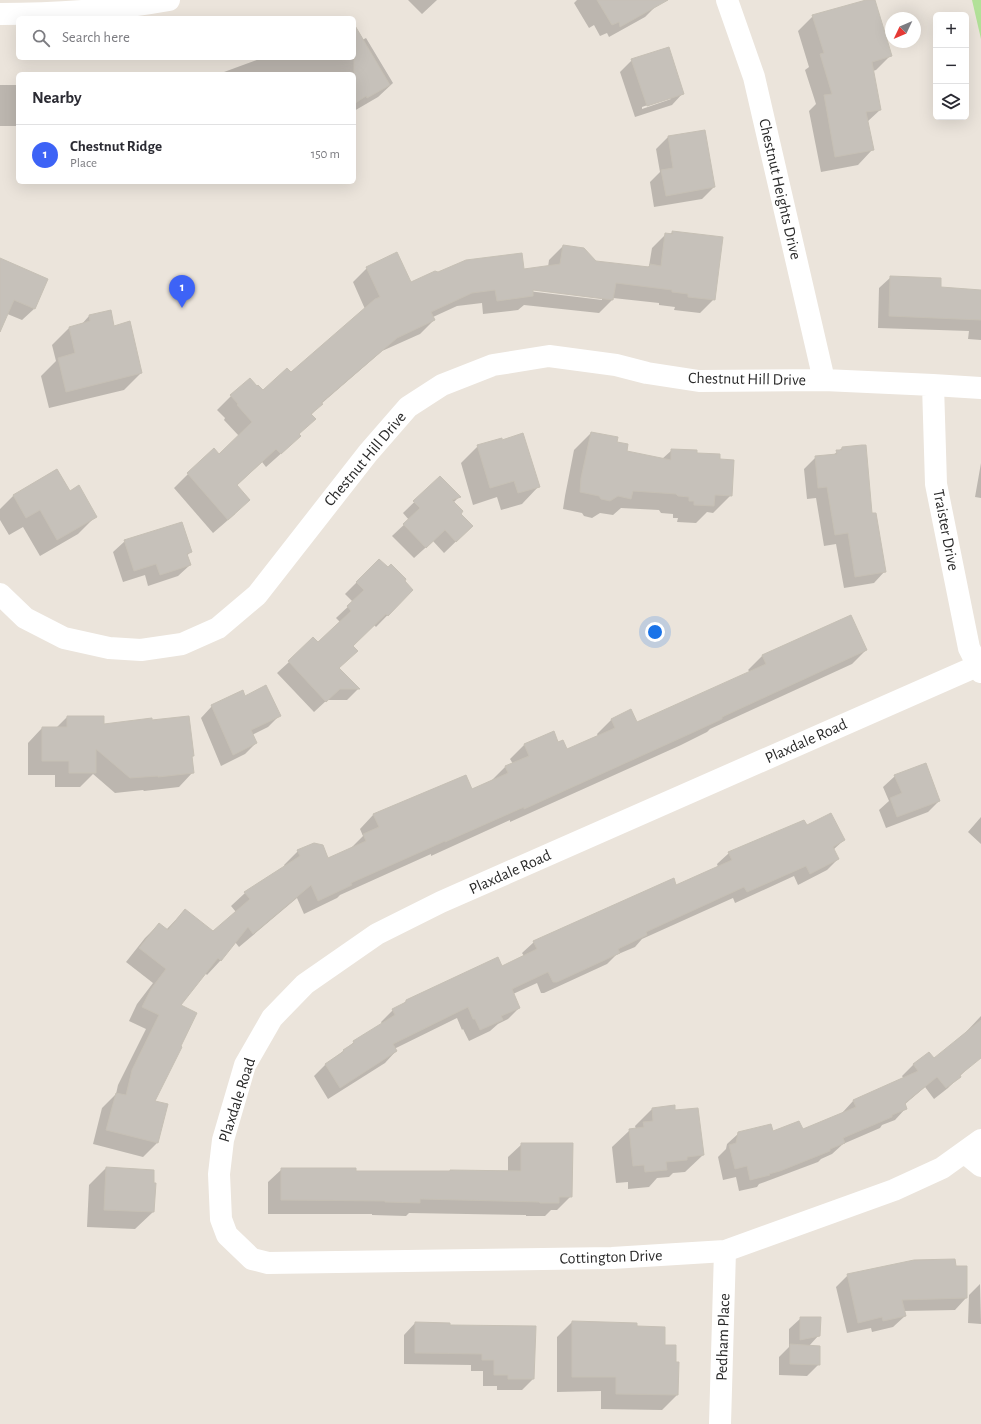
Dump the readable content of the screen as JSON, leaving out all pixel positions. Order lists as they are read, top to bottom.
{
  "streets": {
    "street": [
      "Chestnut Heights Drive",
      "Chestnut Hill Drive",
      "Traister Drive",
      "Plaxdale Road",
      "Cottington Drive",
      "Pedham Place"
    ]
  },
  "crossings": [
    ["Chestnut Heights Drive", "Chestnut Hill Drive"],
    ["Chestnut Hill Drive", "Traister Drive"],
    ["Traister Drive", "Plaxdale Road"],
    ["Plaxdale Road", "Cottington Drive"],
    ["Cottington Drive", "Pedham Place"]
  ],
  "north": "bottom left",
  "page": {
    "map_buttons": ["+", "−"],
    "search": "Search here",
    "heading": "Nearby",
    "list": [
      {
        "mark": "1",
        "name": "Chestnut Ridge",
        "note": "Place",
        "value": "150 m"
      }
    ],
    "pins": "1"
  }
}
